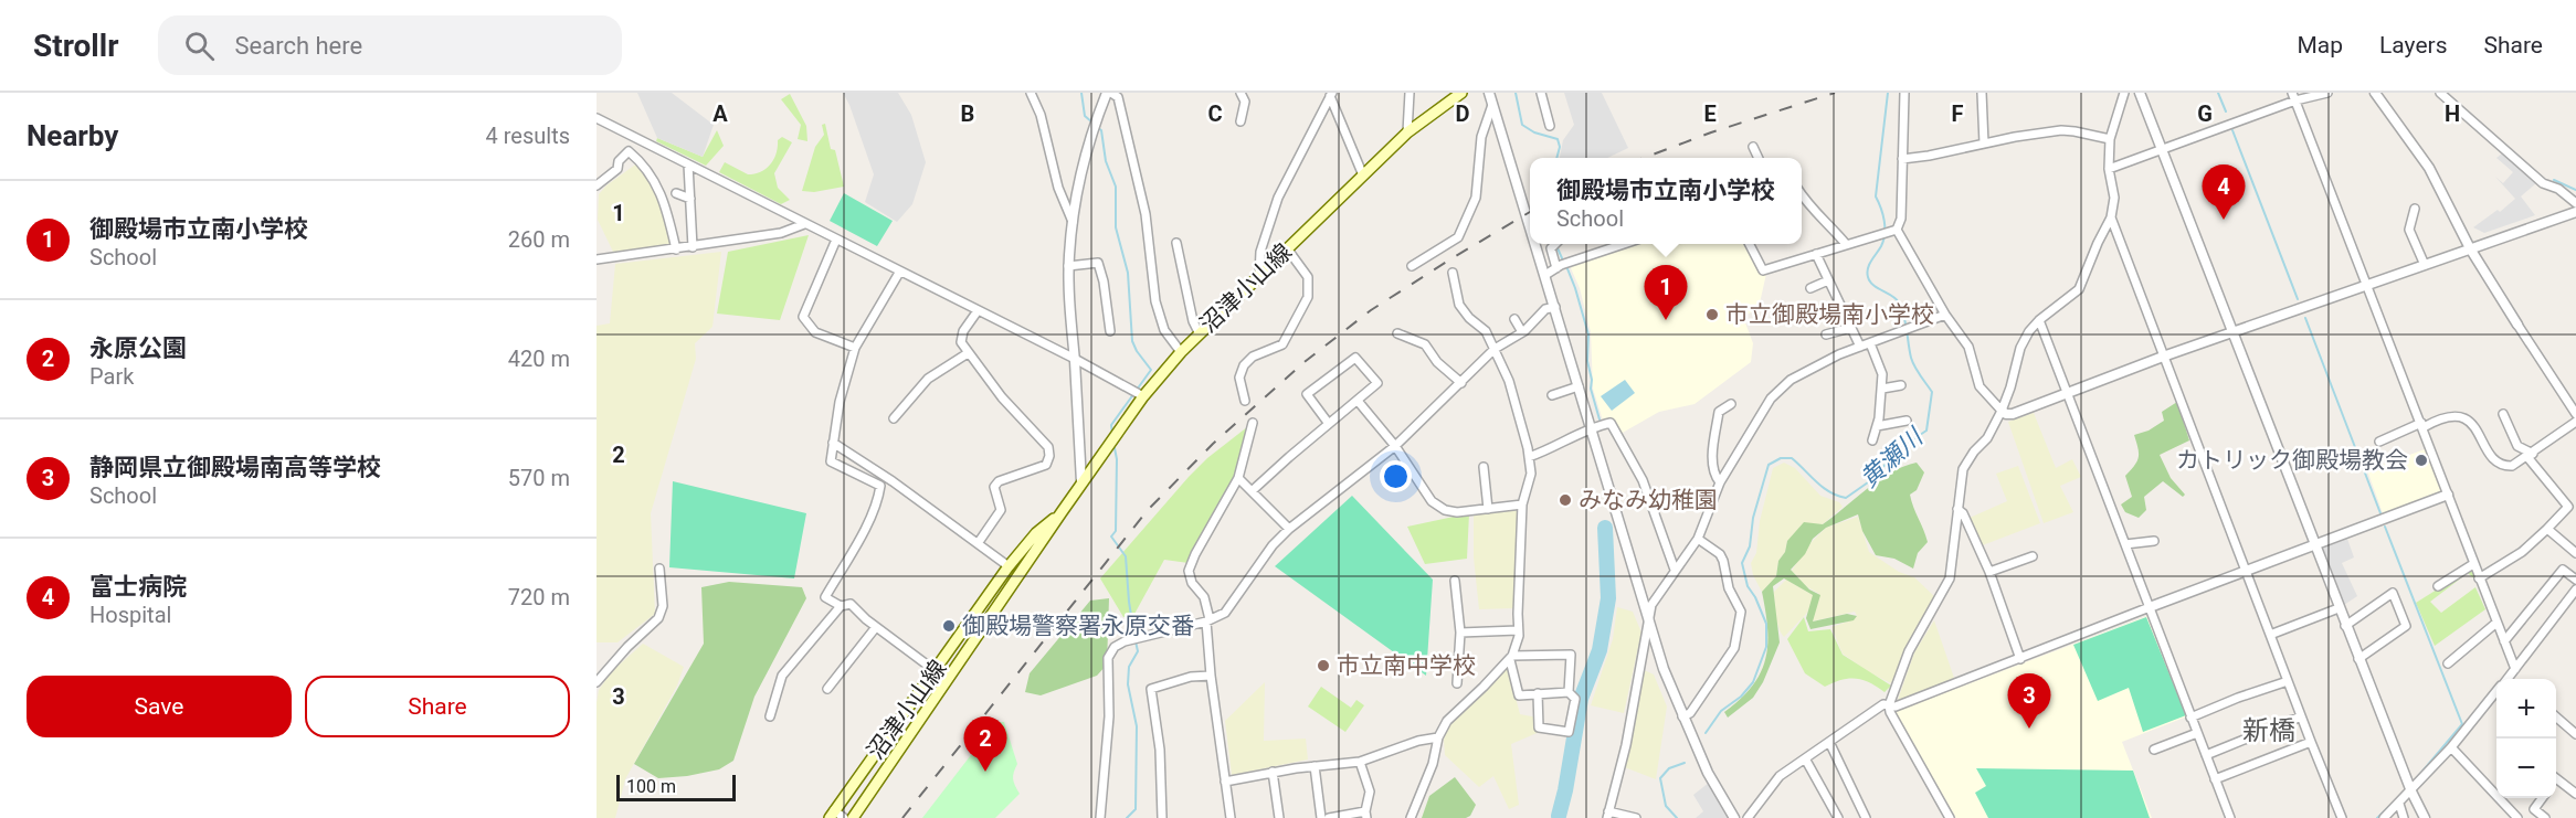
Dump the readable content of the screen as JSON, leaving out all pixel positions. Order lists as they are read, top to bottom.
{
  "streets": {
    "main road": ["沼津小山線"]
  },
  "districts": ["新橋"],
  "water": ["黄瀬川"],
  "places": [
    "市立御殿場南小学校",
    "カトリック御殿場教会",
    "みなみ幼稚園",
    "御殿場警察署永原交番",
    "市立南中学校"
  ],
  "scale_bar": "100 m",
  "page": {
    "header": "Strollr",
    "search": "Search here",
    "nav": ["Map", "Layers", "Share"],
    "heading": ["Nearby", "4 results"],
    "popup": ["御殿場市立南小学校", "School"],
    "pins": [
      "4",
      "1",
      "3",
      "2"
    ],
    "list": [
      {
        "mark": "1",
        "name": "御殿場市立南小学校",
        "note": "School",
        "value": "260 m"
      },
      {
        "mark": "2",
        "name": "永原公園",
        "note": "Park",
        "value": "420 m"
      },
      {
        "mark": "3",
        "name": "静岡県立御殿場南高等学校",
        "note": "School",
        "value": "570 m"
      },
      {
        "mark": "4",
        "name": "富士病院",
        "note": "Hospital",
        "value": "720 m"
      }
    ],
    "buttons": ["Save", "Share"],
    "map_buttons": ["+", "−"],
    "scale": "100 m"
  },
  "grid": {
    "columns": [
      "A",
      "B",
      "C",
      "D",
      "E",
      "F",
      "G",
      "H"
    ],
    "rows": ["1", "2", "3"]
  }
}
